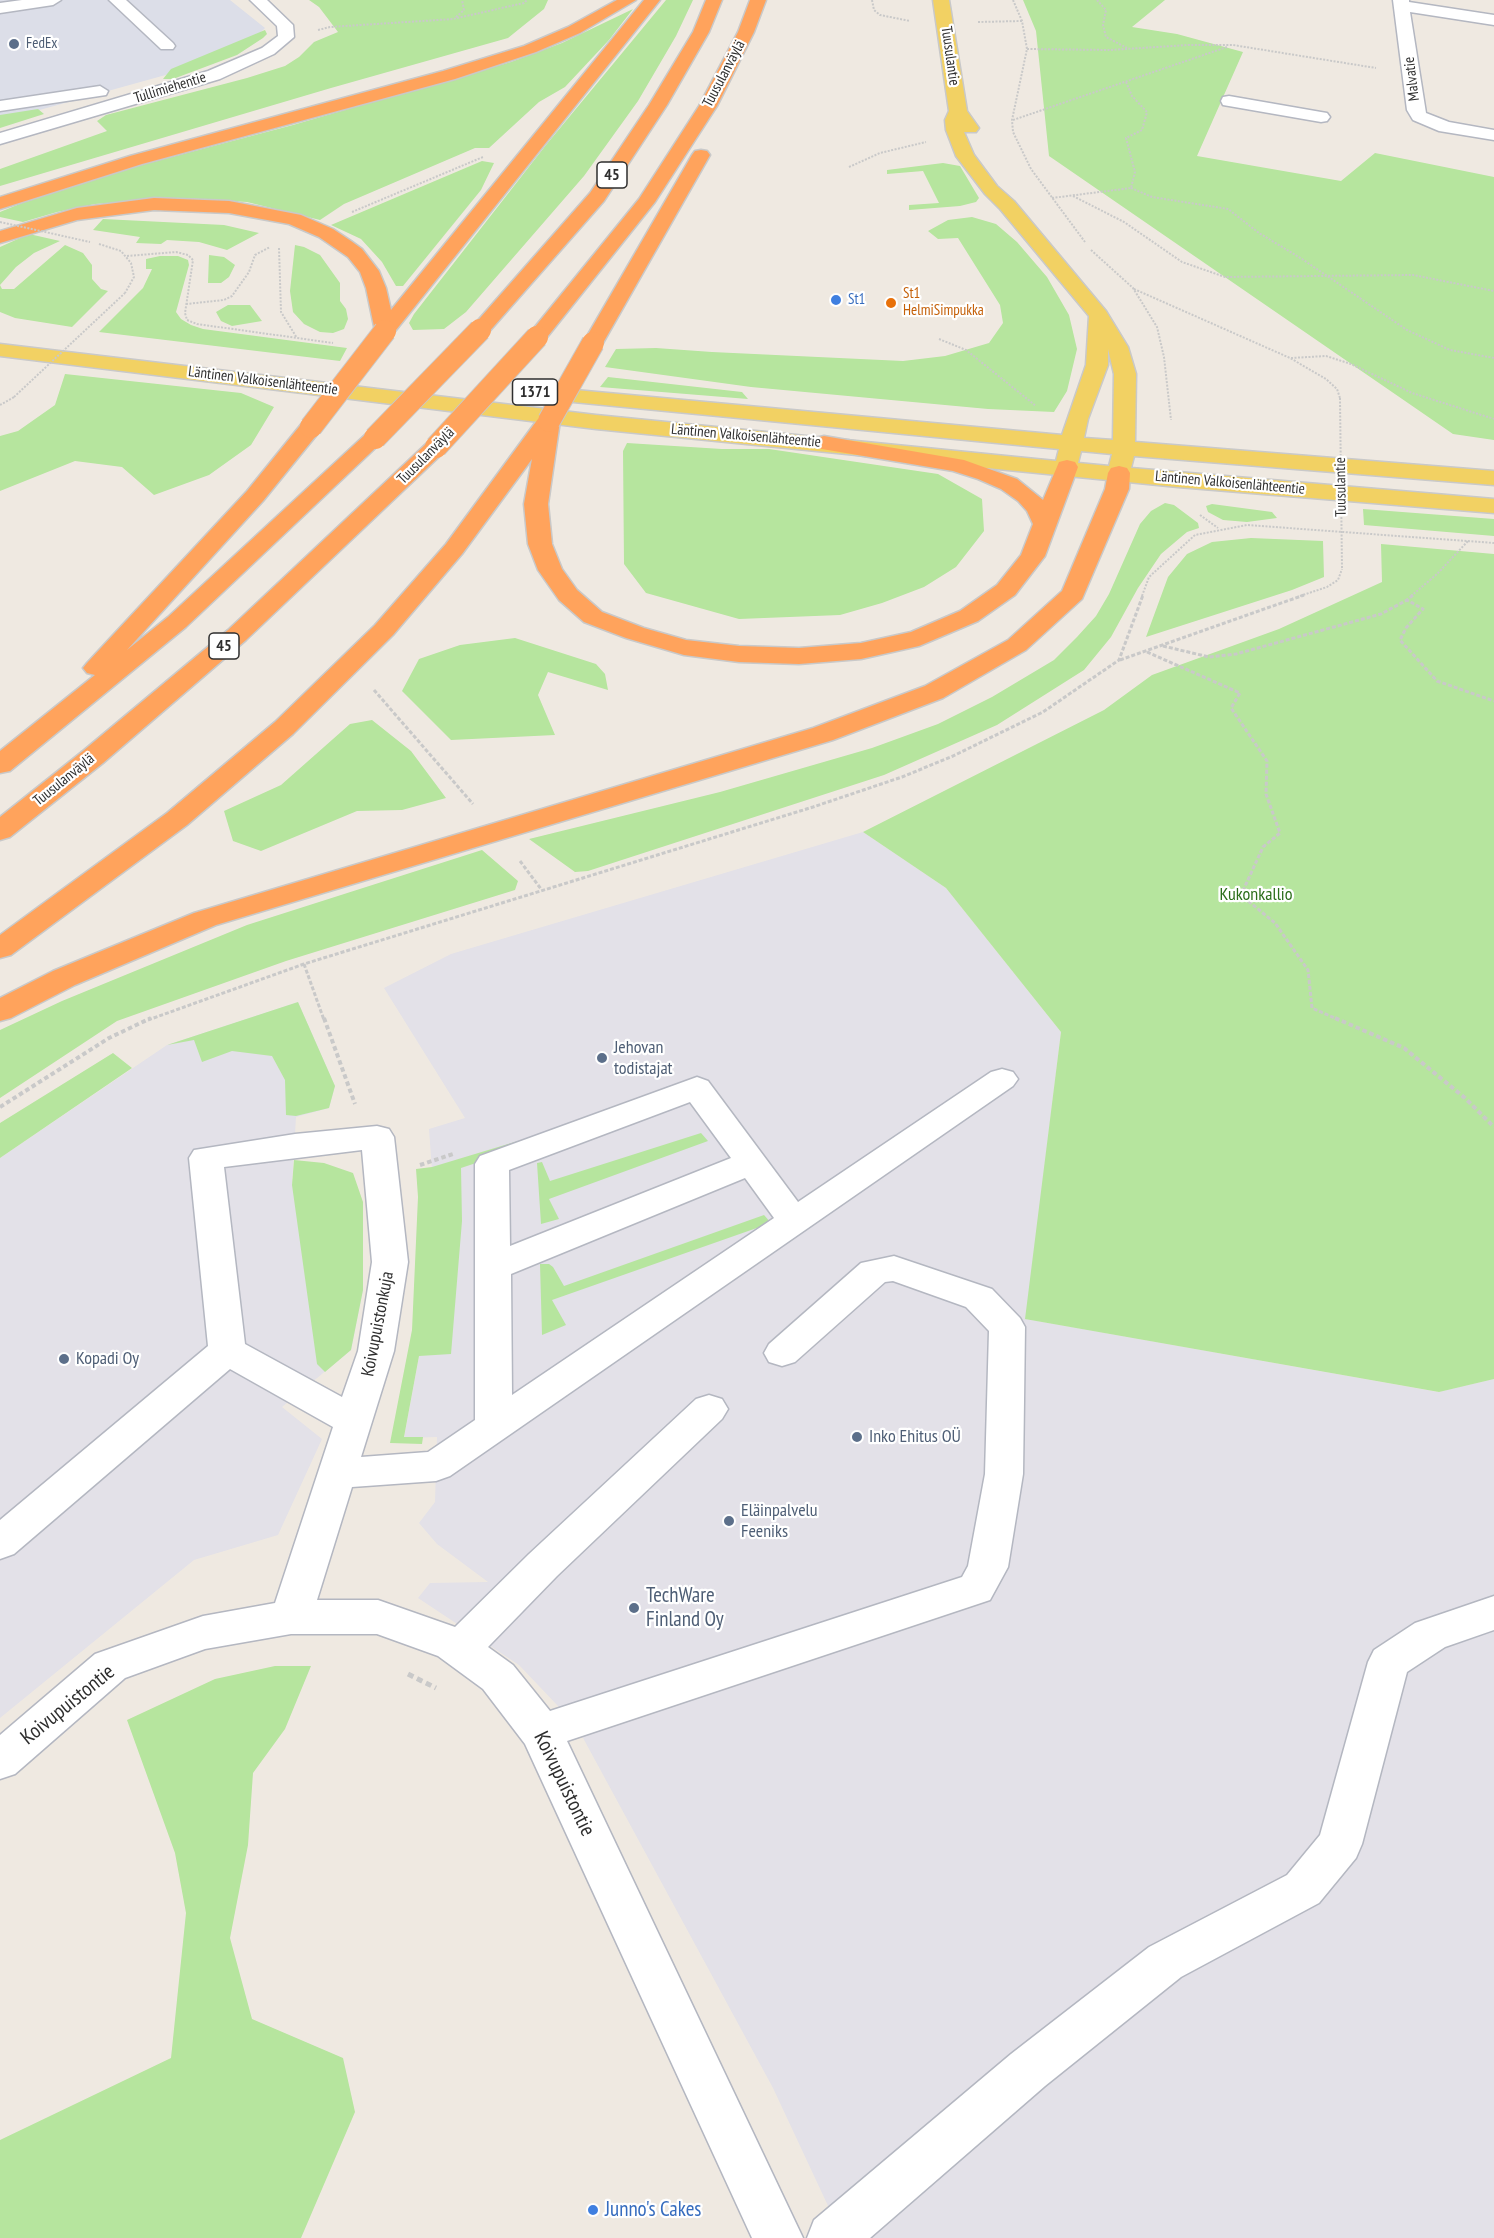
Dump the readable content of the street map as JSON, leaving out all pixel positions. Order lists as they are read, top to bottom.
{
  "streets": {
    "highway": ["Tuusulanväylä", "45"],
    "main road": ["Tuusulantie", "Läntinen Valkoisenlähteentie", "1371"],
    "street": [
      "Malvatie",
      "Tullimiehentie",
      "Koivupuistonkuja",
      "Koivupuistontie"
    ]
  },
  "crossings": [
    ["Tuusulantie", "Läntinen Valkoisenlähteentie"],
    ["Koivupuistonkuja", "Koivupuistontie"]
  ],
  "parks": ["Kukonkallio"],
  "places": [
    "FedEx",
    "St1",
    "St1 HelmiSimpukka",
    "Jehovan todistajat",
    "Kopadi Oy",
    "Inko Ehitus OÜ",
    "Eläinpalvelu Feeniks",
    "TechWare Finland Oy",
    "Junno's Cakes"
  ]
}
